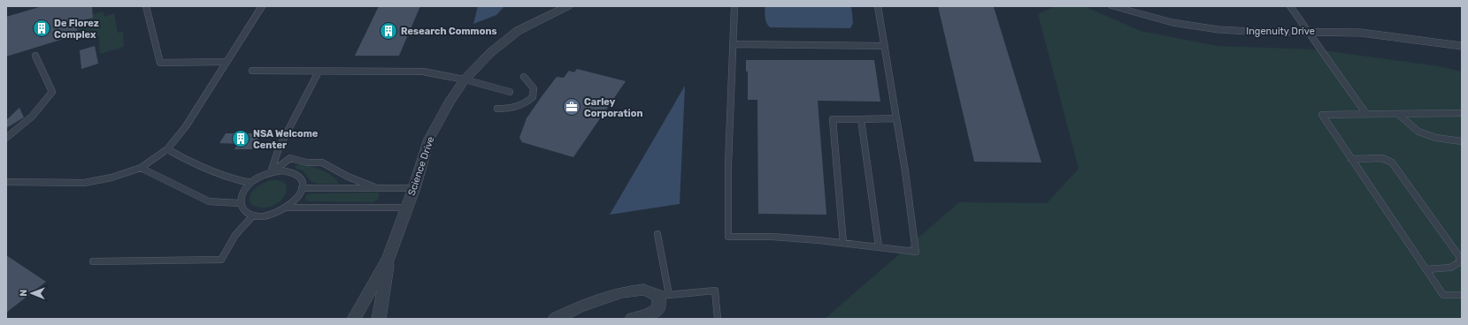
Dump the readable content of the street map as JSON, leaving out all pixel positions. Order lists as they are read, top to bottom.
{
  "streets": {
    "street": ["Ingenuity Drive", "Science Drive"]
  },
  "places": {
    "building": ["De Florez Complex", "Research Commons", "NSA Welcome Center"],
    "office": ["Carley Corporation"]
  },
  "north": "left"
}
